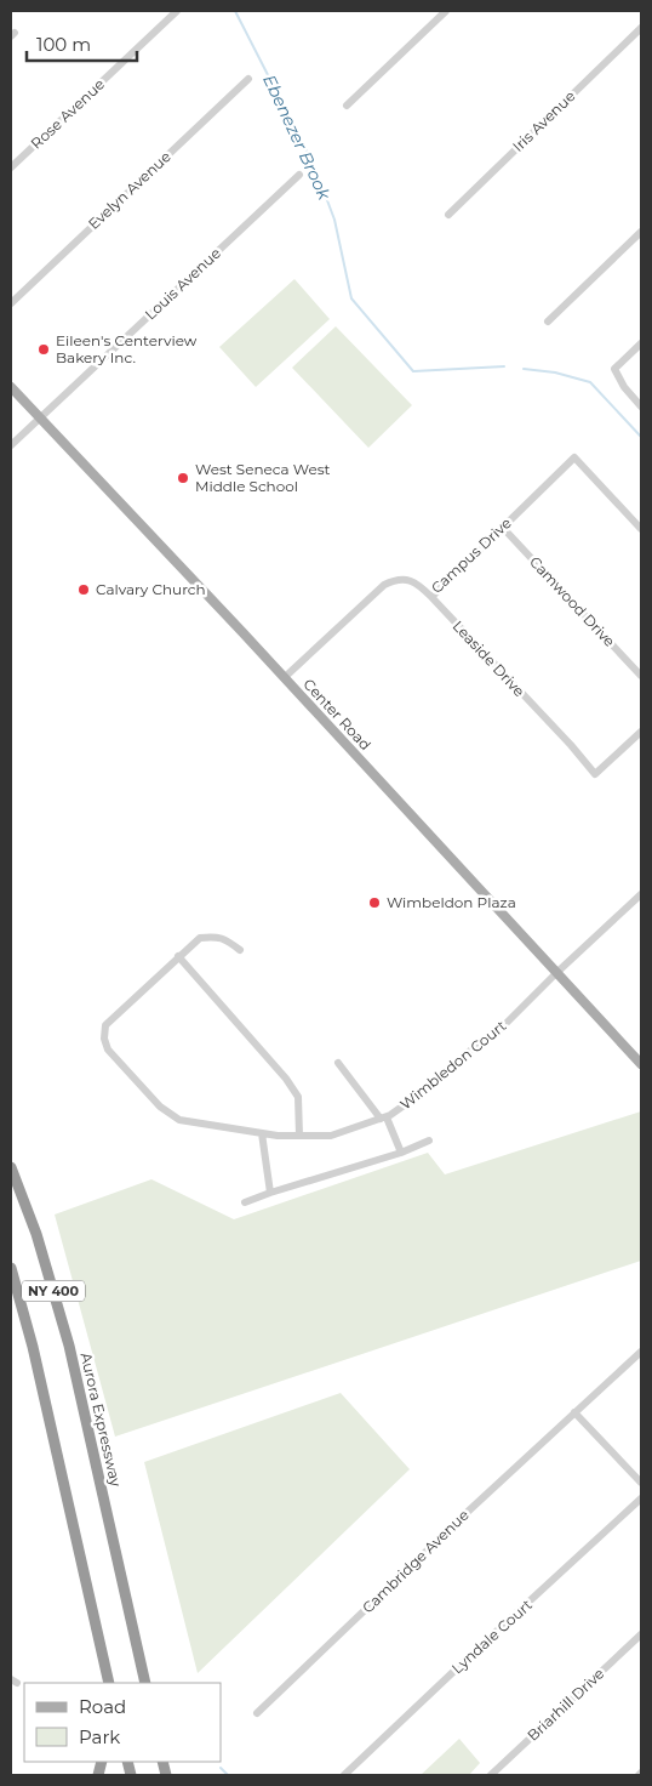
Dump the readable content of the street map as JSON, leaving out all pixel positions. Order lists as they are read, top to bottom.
{
  "streets": {
    "highway": ["NY 400", "Aurora Expressway"],
    "main road": ["Center Road"],
    "street": [
      "Rose Avenue",
      "Iris Avenue",
      "Evelyn Avenue",
      "Louis Avenue",
      "Campus Drive",
      "Camwood Drive",
      "Leaside Drive",
      "Wimbledon Court",
      "Cambridge Avenue",
      "Lyndale Court",
      "Briarhill Drive"
    ]
  },
  "crossings": [
    ["Louis Avenue", "Center Road"],
    ["Campus Drive", "Camwood Drive"],
    ["Campus Drive", "Leaside Drive"],
    ["Campus Drive", "Center Road"],
    ["Center Road", "Wimbledon Court"]
  ],
  "water": ["Ebenezer Brook"],
  "places": [
    "Eileen's Centerview Bakery Inc.",
    "West Seneca West Middle School",
    "Calvary Church",
    "Wimbeldon Plaza"
  ],
  "legend": ["Road", "Park"],
  "scale_bar": "100 m"
}
